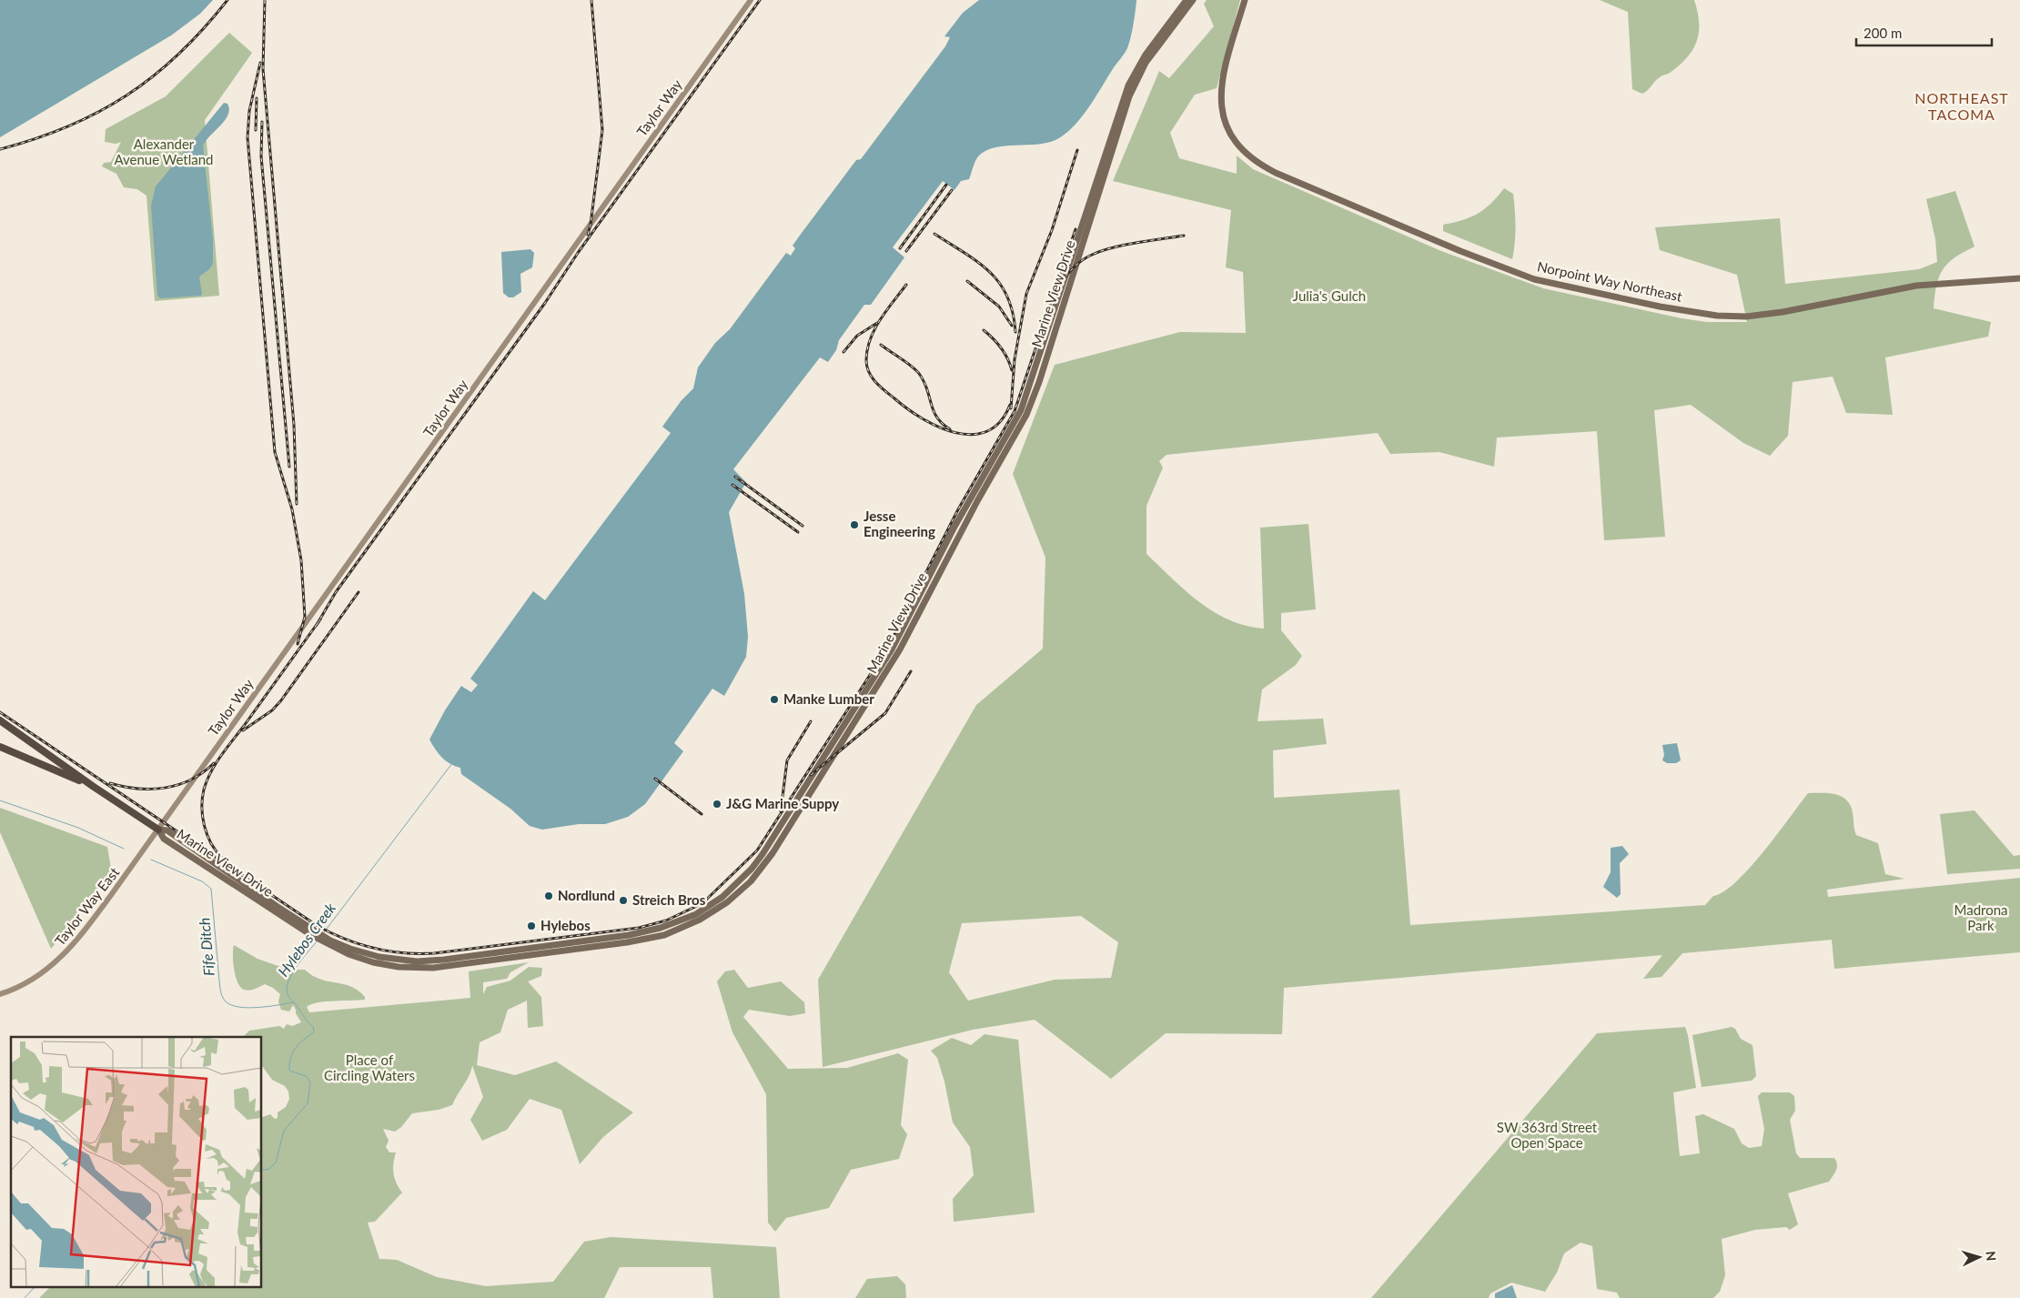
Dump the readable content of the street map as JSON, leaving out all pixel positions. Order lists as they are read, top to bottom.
{
  "streets": {
    "main road": ["Norpoint Way Northeast", "Marine View Drive"],
    "street": ["Taylor Way", "Taylor Way East"]
  },
  "crossings": [
    ["Taylor Way", "Marine View Drive"],
    ["Taylor Way", "Taylor Way East"],
    ["Marine View Drive", "Taylor Way East"]
  ],
  "districts": ["NORTHEAST TACOMA"],
  "water": ["Hylebos Creek", "Fife Ditch"],
  "parks": [
    "Alexander Avenue Wetland",
    "Julia's Gulch",
    "Madrona Park",
    "Place of Circling Waters",
    "SW 363rd Street Open Space"
  ],
  "places": [
    "Jesse Engineering",
    "Manke Lumber",
    "J&G Marine Suppy",
    "Nordlund",
    "Streich Bros",
    "Hylebos"
  ],
  "scale_bar": "200 m",
  "north": "right"
}
